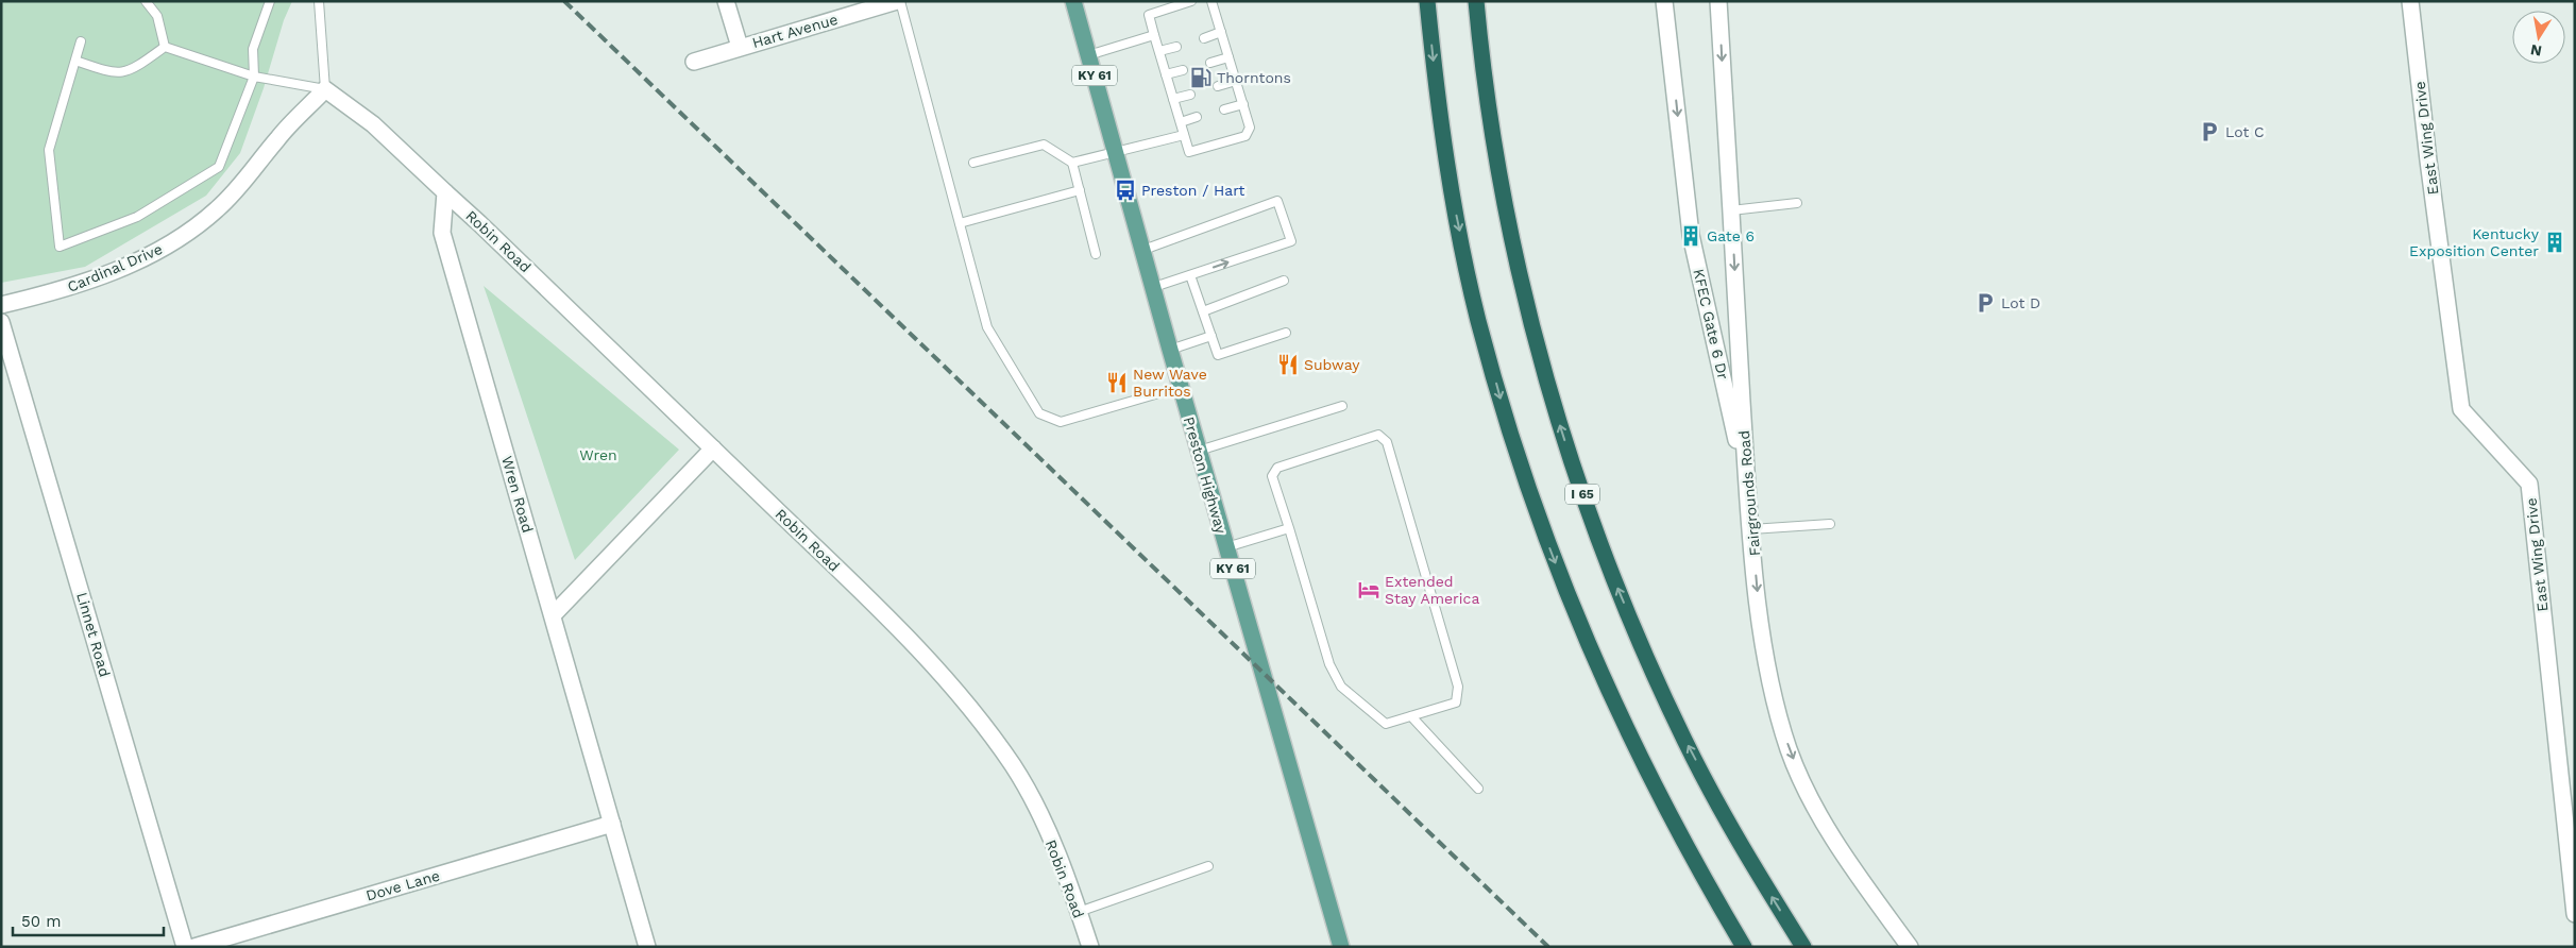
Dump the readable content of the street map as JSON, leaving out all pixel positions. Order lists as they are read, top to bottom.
{
  "streets": {
    "highway": ["I 65"],
    "main road": ["KY 61", "Preston Highway"],
    "street": [
      "Hart Avenue",
      "East Wing Drive",
      "Robin Road",
      "Cardinal Drive",
      "KFEC Gate 6 Dr",
      "Fairgrounds Road",
      "Wren Road",
      "Linnet Road",
      "Dove Lane"
    ]
  },
  "crossings": [
    ["Robin Road", "Wren Road"],
    ["KFEC Gate 6 Dr", "Fairgrounds Road"],
    ["Wren Road", "Dove Lane"]
  ],
  "one_way": ["KFEC Gate 6 Dr", "Fairgrounds Road"],
  "parks": ["Wren"],
  "places": {
    "fuel station": ["Thorntons"],
    "parking": ["Lot C", "Lot D"],
    "bus stop": ["Preston / Hart"],
    "building": ["Gate 6", "Kentucky Exposition Center"],
    "restaurant": ["Subway", "New Wave Burritos"],
    "hotel": ["Extended Stay America"]
  },
  "scale_bar": "50 m",
  "north": "bottom"
}
